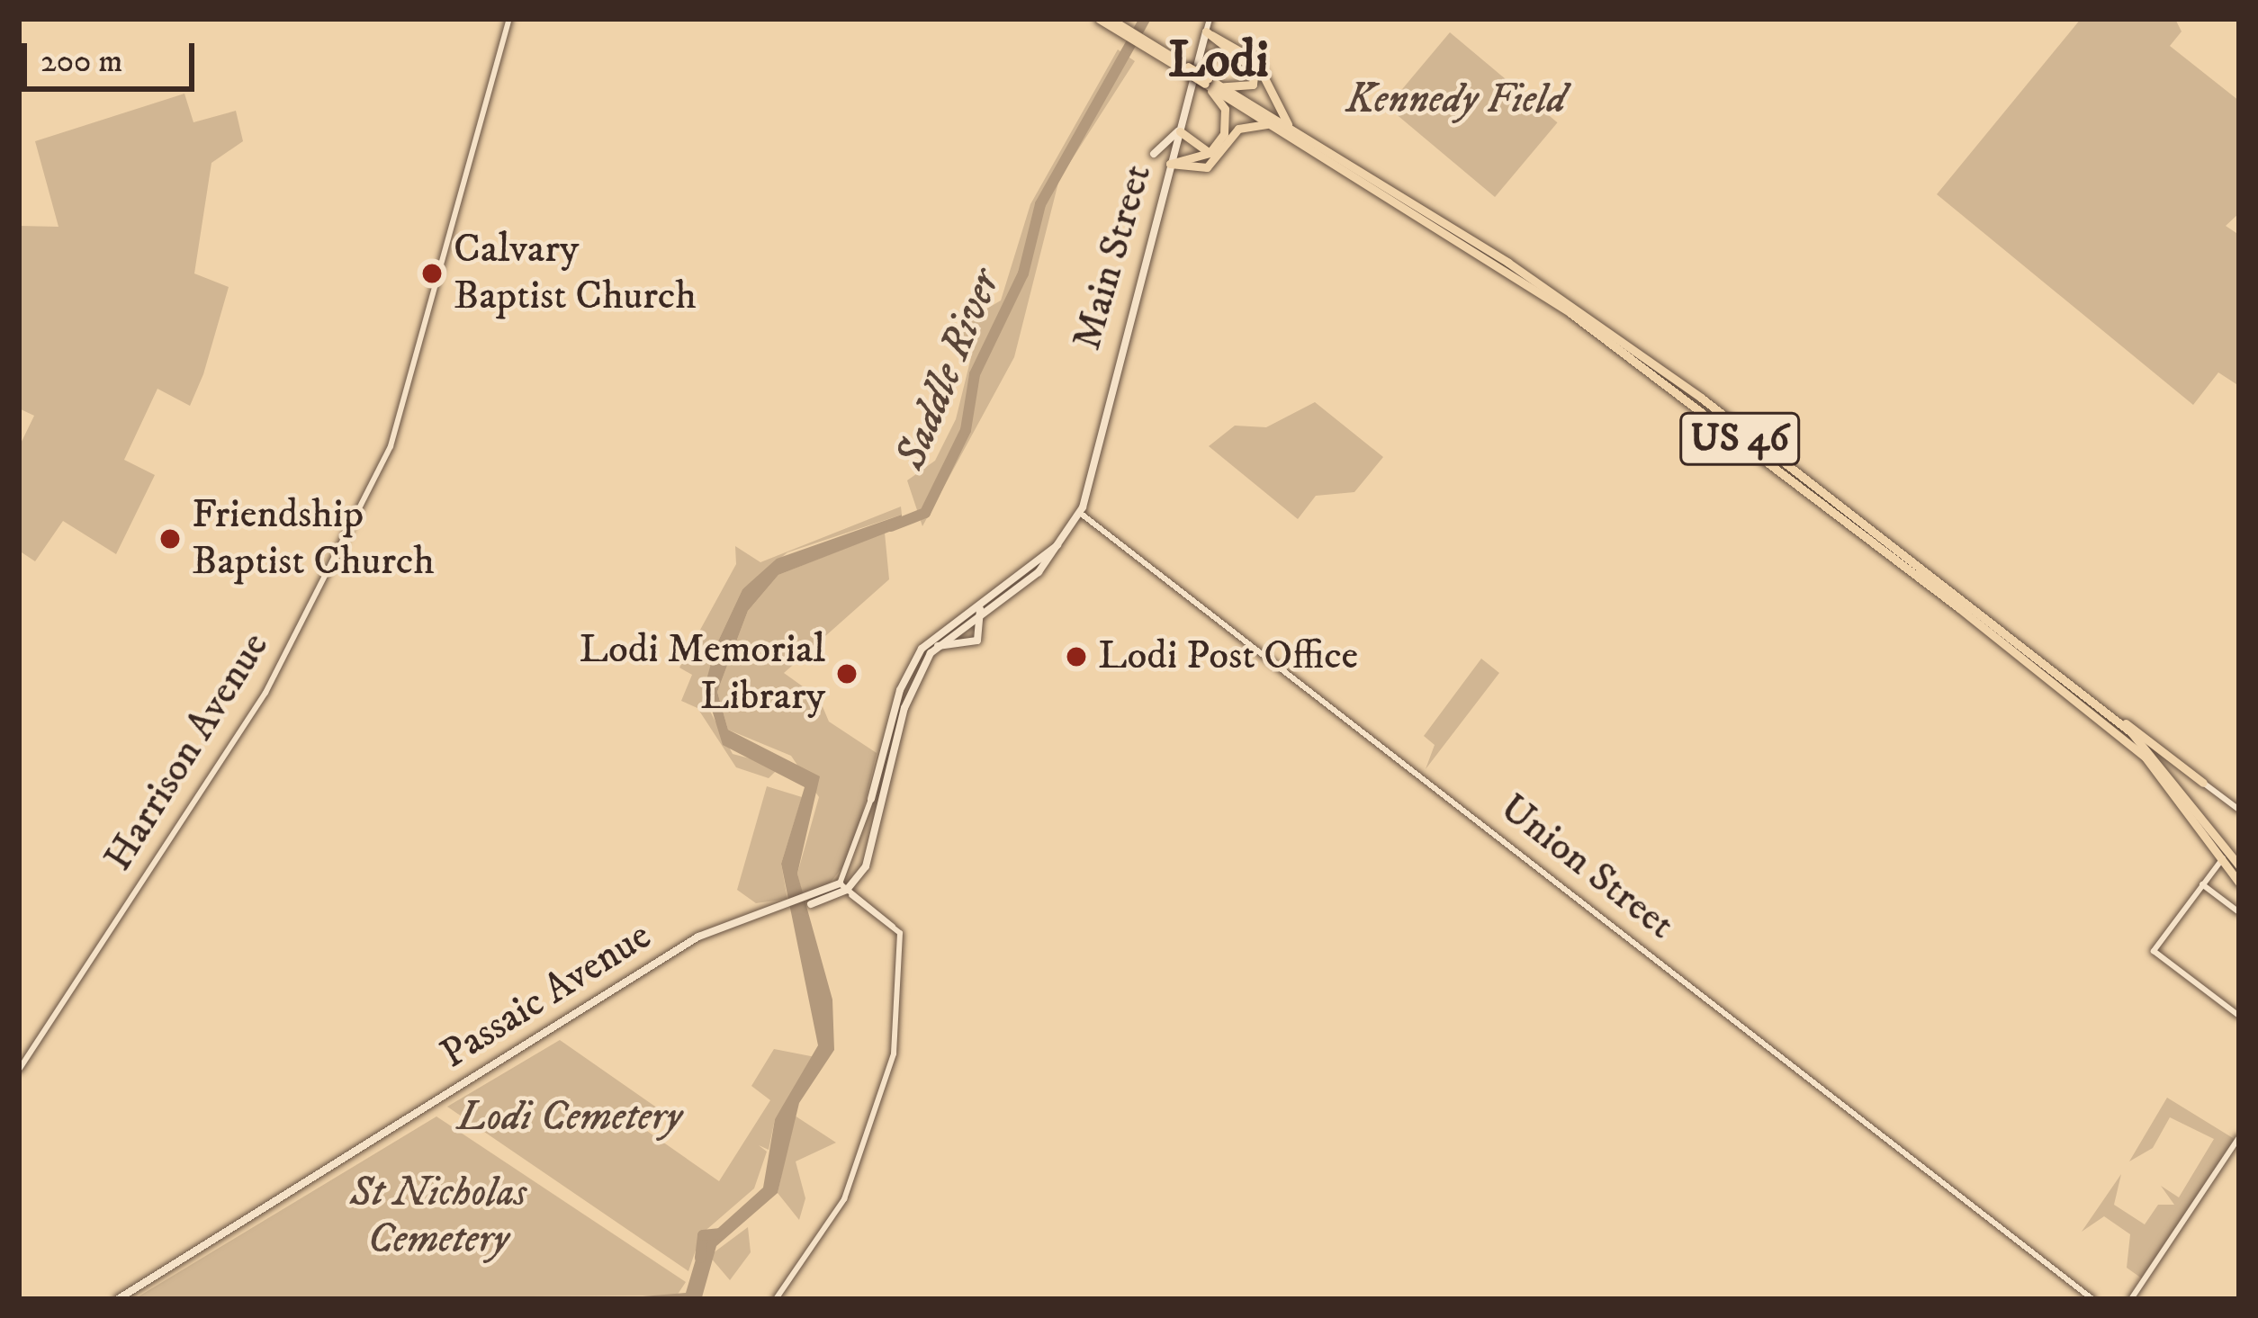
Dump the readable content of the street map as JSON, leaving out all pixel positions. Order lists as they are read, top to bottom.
{
  "streets": {
    "highway": ["US 46"],
    "main road": ["Main Street", "Passaic Avenue"],
    "street": ["Harrison Avenue", "Union Street"]
  },
  "crossings": [
    ["Main Street", "Union Street"]
  ],
  "districts": ["Lodi"],
  "water": ["Saddle River"],
  "parks": ["Kennedy Field", "Lodi Cemetery", "St Nicholas Cemetery"],
  "places": [
    "Calvary Baptist Church",
    "Friendship Baptist Church",
    "Lodi Post Office",
    "Lodi Memorial Library"
  ],
  "scale_bar": "200 m"
}
